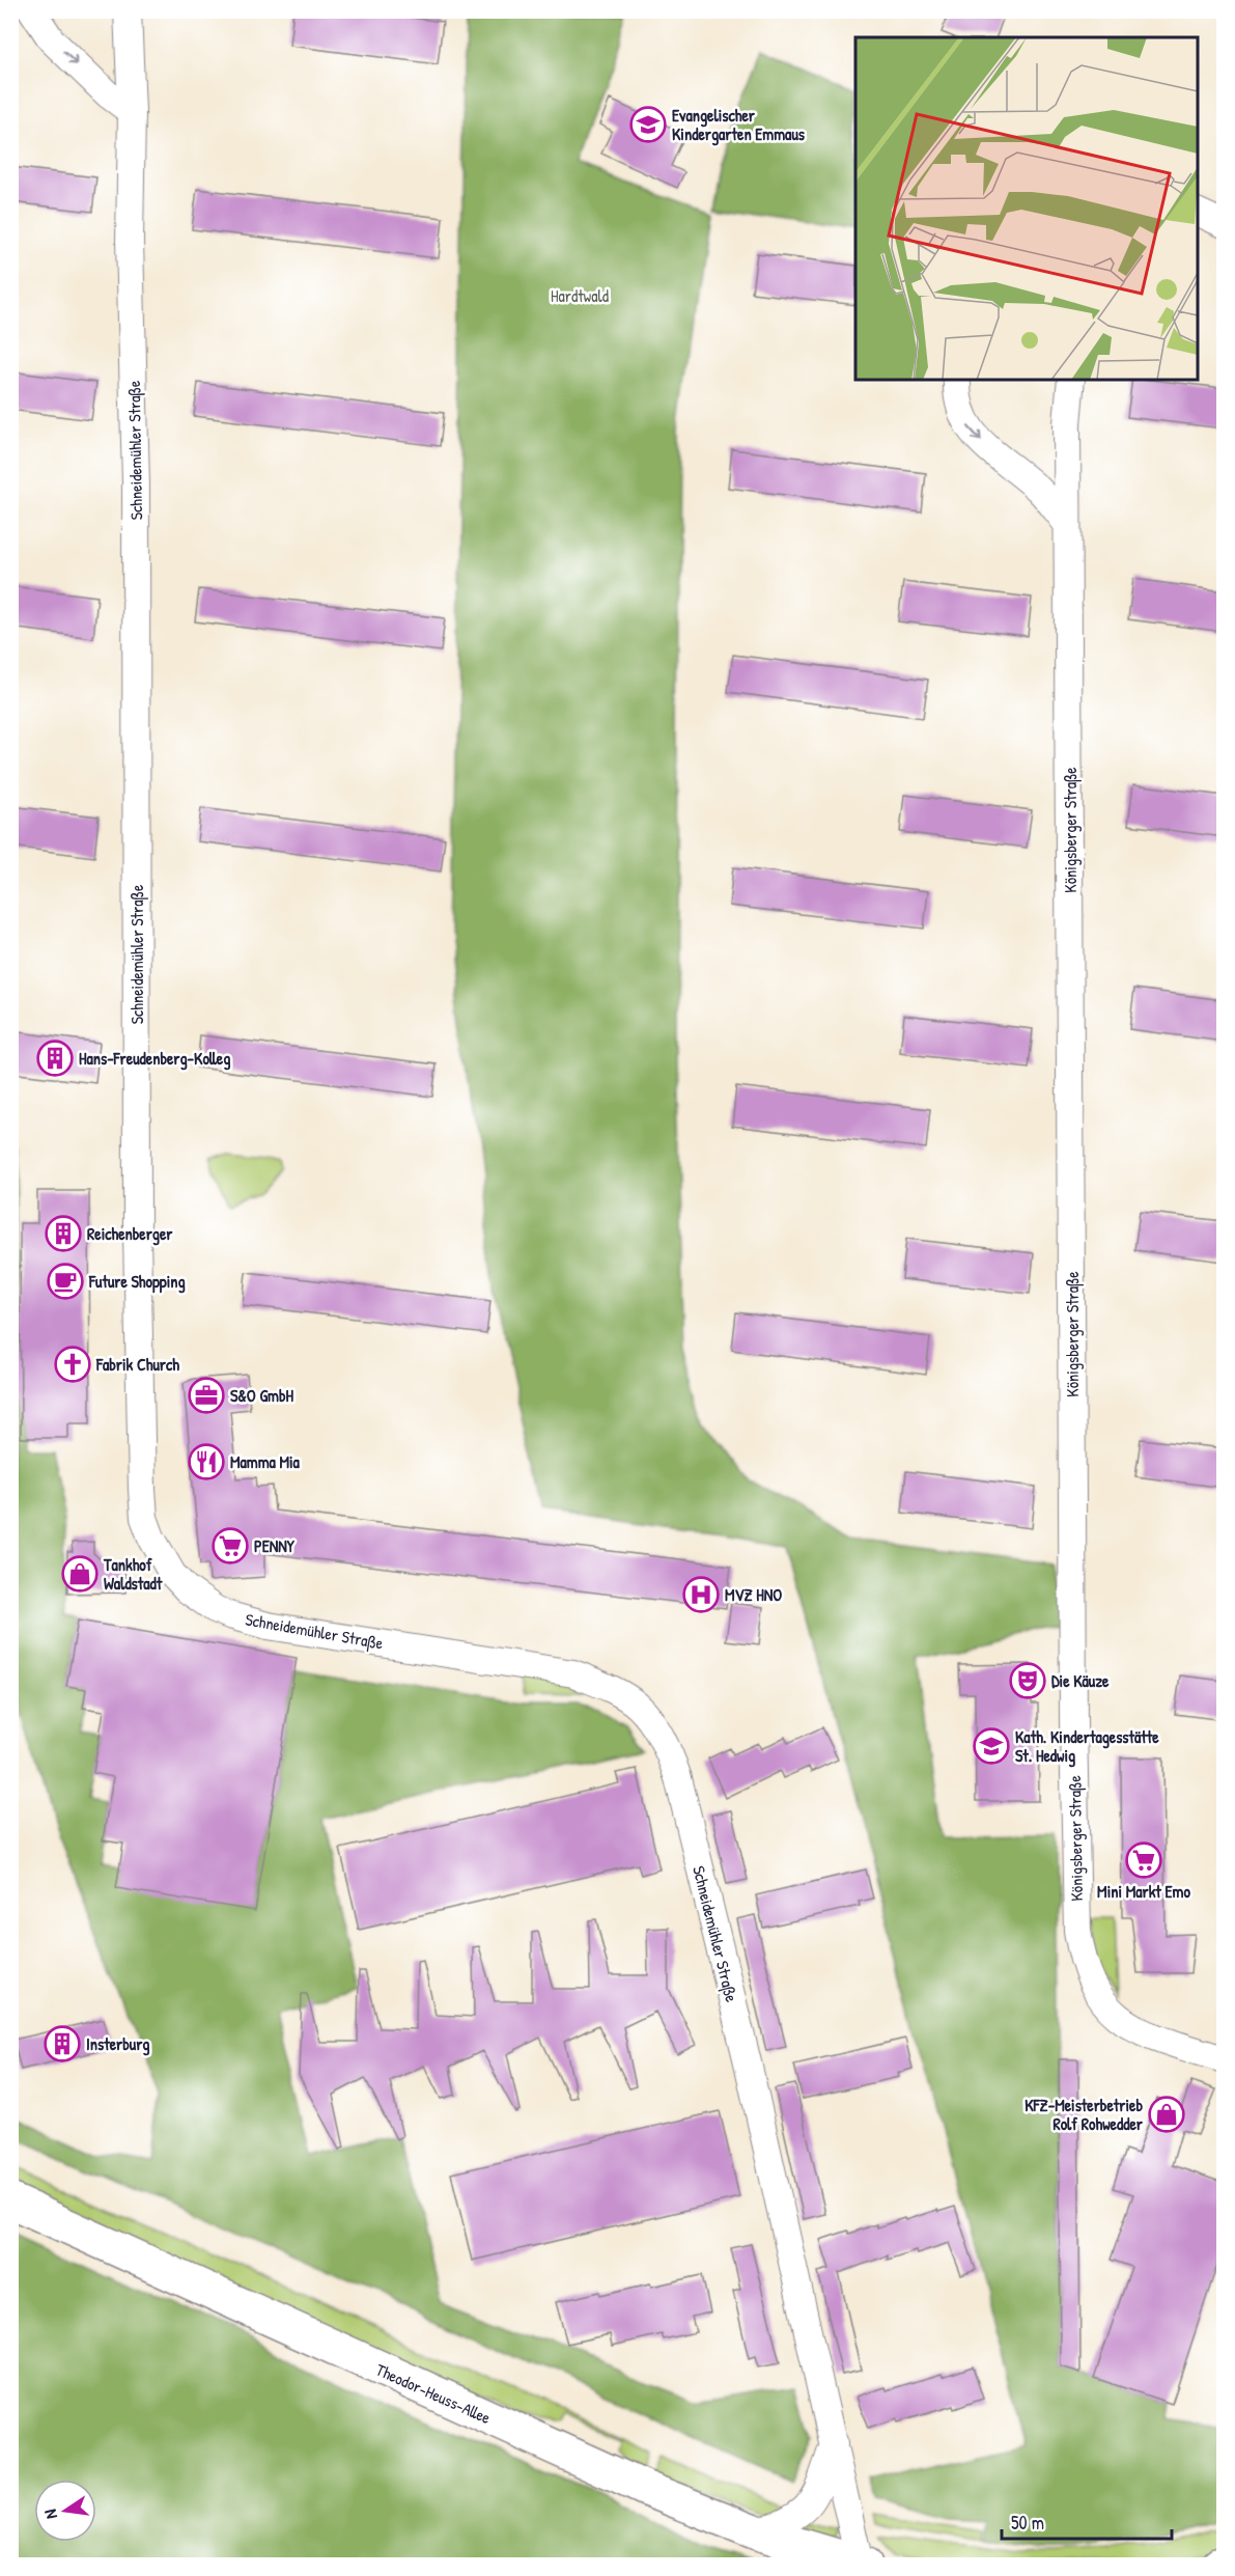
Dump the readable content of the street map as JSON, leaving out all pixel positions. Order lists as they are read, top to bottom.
{
  "streets": {
    "main road": ["Theodor-Heuss-Allee"],
    "street": ["Schneidemühler Straße", "Königsberger Straße"]
  },
  "crossings": [
    ["Schneidemühler Straße", "Theodor-Heuss-Allee"]
  ],
  "parks": ["Hardtwald"],
  "places": {
    "school or university": ["Evangelischer Kindergarten Emmaus", "Kath. Kindertagesstätte St. Hedwig"],
    "building": ["Hans-Freudenberg-Kolleg", "Reichenberger", "Insterburg"],
    "cafe": ["Future Shopping"],
    "church": ["Fabrik Church"],
    "office": ["S&O GmbH"],
    "restaurant": ["Mamma Mia"],
    "supermarket": ["PENNY", "Mini Markt Emo"],
    "shop": ["Tankhof Waldstadt", "KFZ-Meisterbetrieb Rolf Rohwedder"],
    "hospital": ["MVZ HNO"],
    "theatre": ["Die Käuze"]
  },
  "scale_bar": "50 m",
  "north": "left"
}
